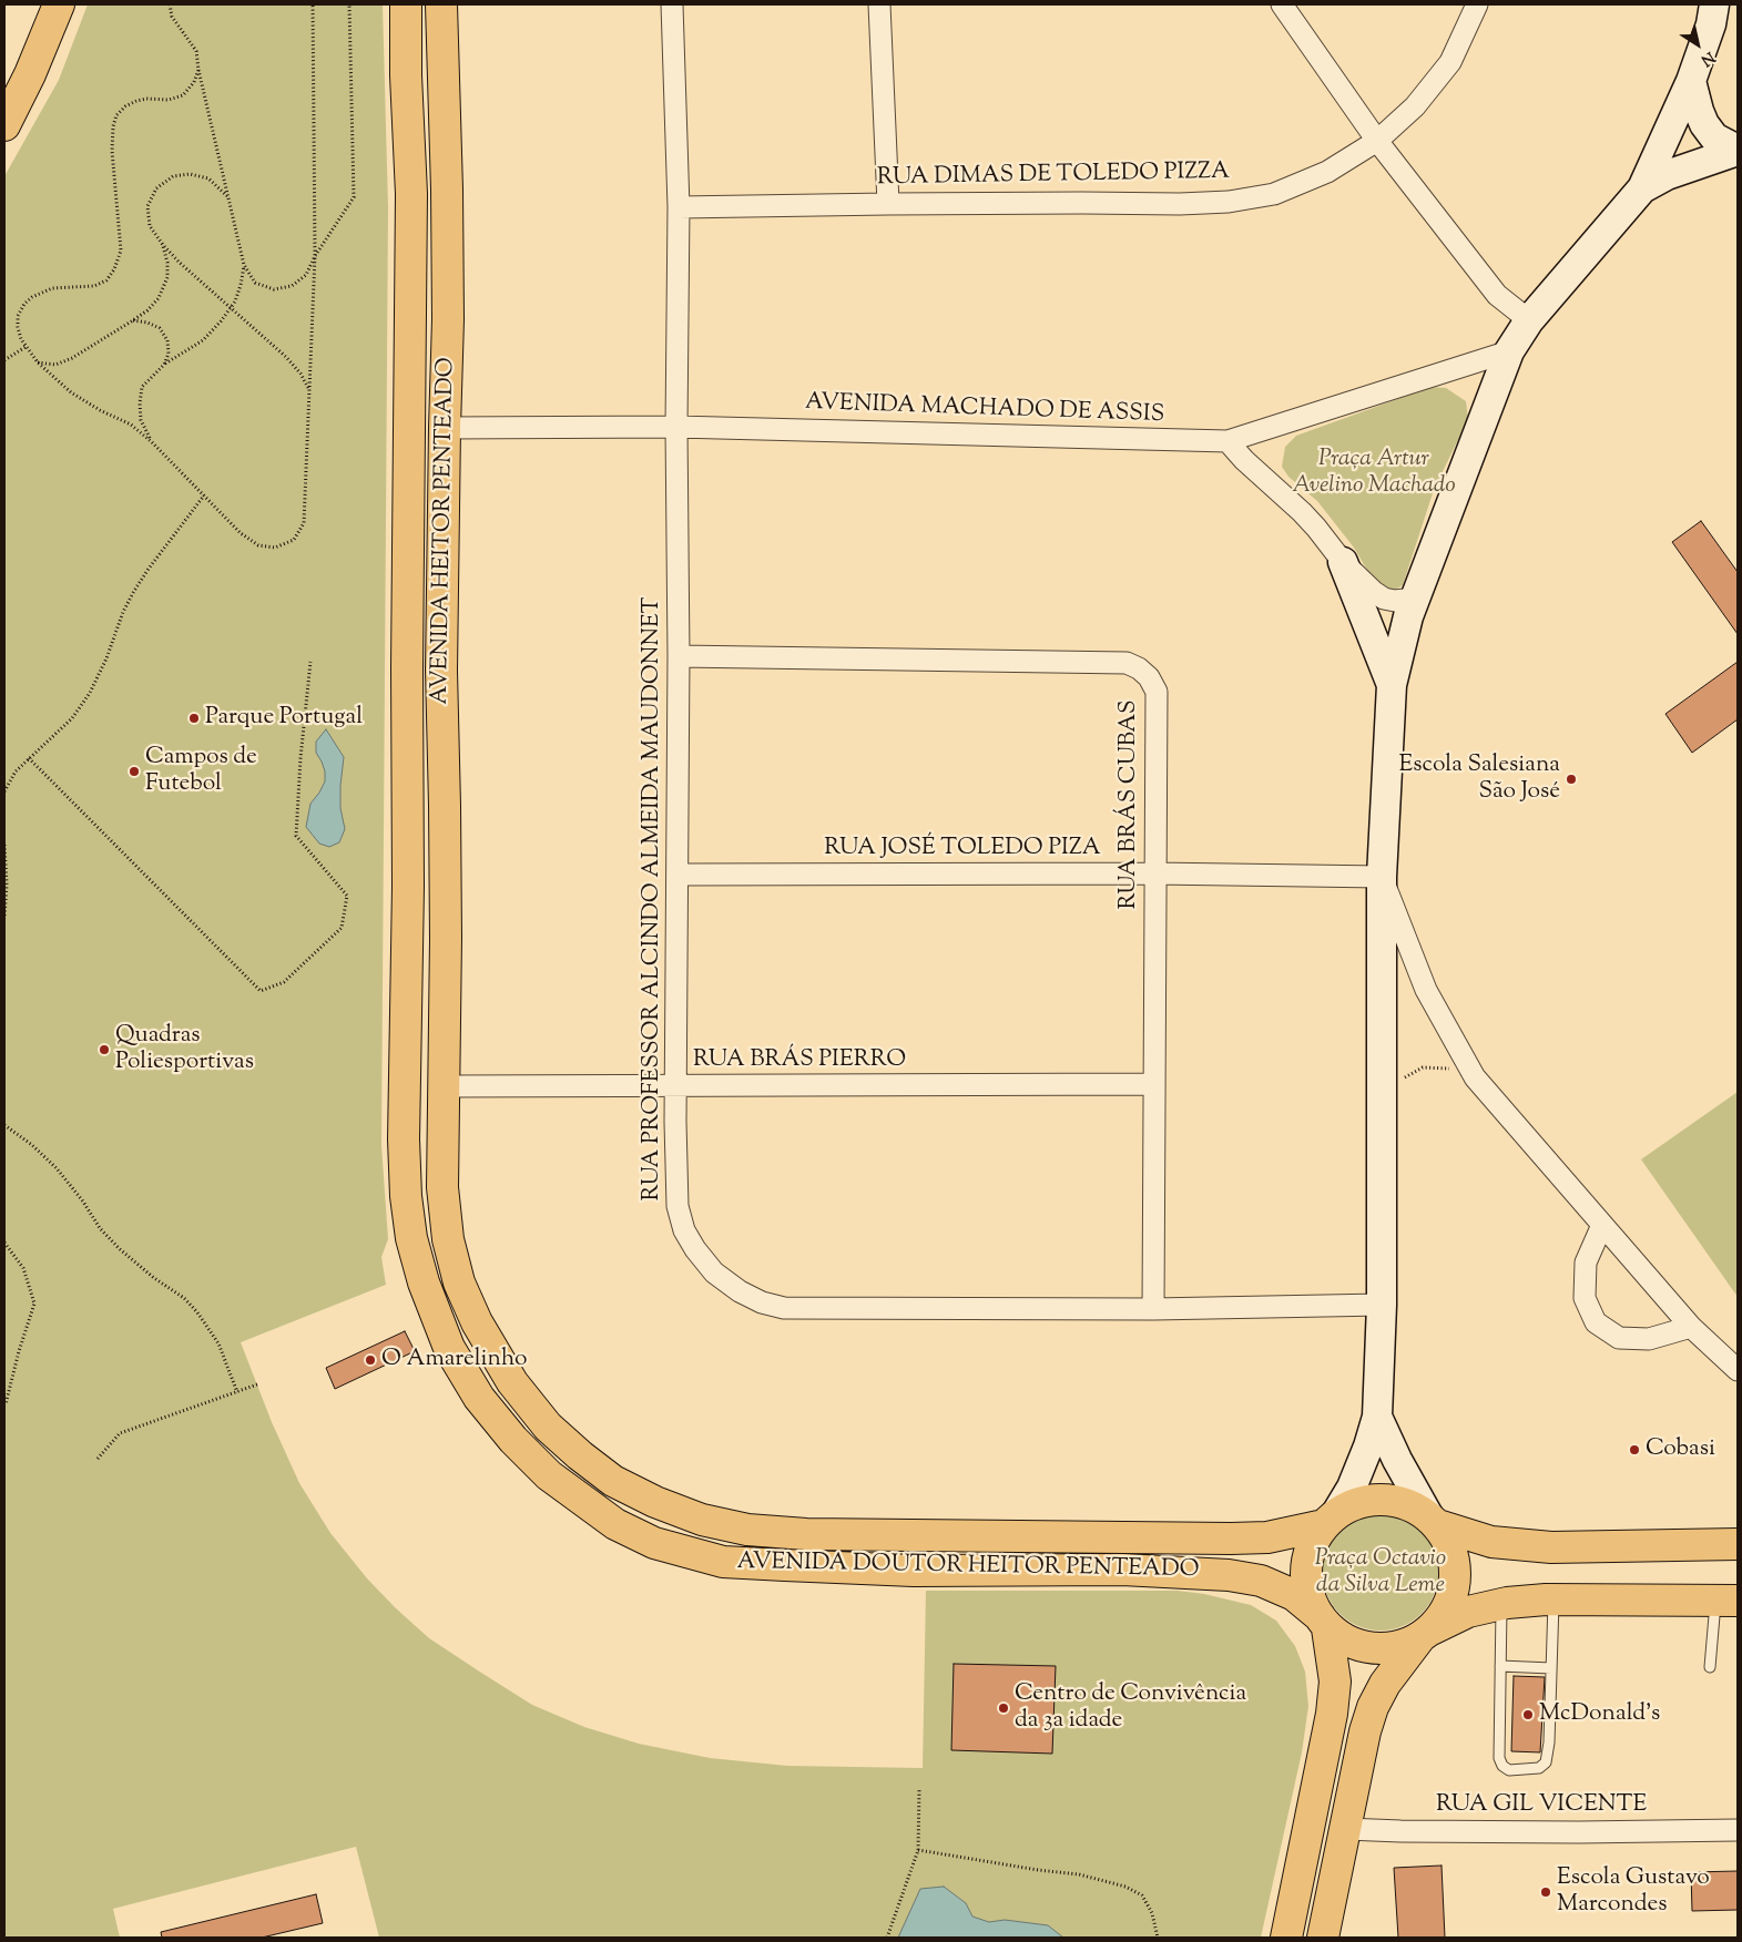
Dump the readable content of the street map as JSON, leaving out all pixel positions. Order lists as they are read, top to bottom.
{
  "streets": {
    "main road": ["AVENIDA HEITOR PENTEADO", "AVENIDA DOUTOR HEITOR PENTEADO"],
    "street": [
      "RUA DIMAS DE TOLEDO PIZZA",
      "AVENIDA MACHADO DE ASSIS",
      "RUA BRÁS CUBAS",
      "RUA JOSÉ TOLEDO PIZA",
      "RUA PROFESSOR ALCINDO ALMEIDA MAUDONNET",
      "RUA BRÁS PIERRO",
      "RUA GIL VICENTE"
    ]
  },
  "crossings": [
    ["RUA DIMAS DE TOLEDO PIZZA", "RUA PROFESSOR ALCINDO ALMEIDA MAUDONNET"],
    ["AVENIDA MACHADO DE ASSIS", "AVENIDA HEITOR PENTEADO"],
    ["AVENIDA MACHADO DE ASSIS", "RUA PROFESSOR ALCINDO ALMEIDA MAUDONNET"],
    ["AVENIDA HEITOR PENTEADO", "RUA BRÁS PIERRO"],
    ["AVENIDA HEITOR PENTEADO", "AVENIDA DOUTOR HEITOR PENTEADO"],
    ["RUA BRÁS CUBAS", "RUA JOSÉ TOLEDO PIZA"],
    ["RUA BRÁS CUBAS", "RUA PROFESSOR ALCINDO ALMEIDA MAUDONNET"],
    ["RUA BRÁS CUBAS", "RUA BRÁS PIERRO"],
    ["RUA JOSÉ TOLEDO PIZA", "RUA PROFESSOR ALCINDO ALMEIDA MAUDONNET"],
    ["RUA PROFESSOR ALCINDO ALMEIDA MAUDONNET", "RUA BRÁS PIERRO"],
    ["RUA BRÁS PIERRO", "AVENIDA DOUTOR HEITOR PENTEADO"]
  ],
  "parks": ["Praça Artur Avelino Machado", "Praça Octavio da Silva Leme"],
  "places": [
    "Parque Portugal",
    "Campos de Futebol",
    "Escola Salesiana São José",
    "Quadras Poliesportivas",
    "O Amarelinho",
    "Cobasi",
    "Centro de Convivência da 3a idade",
    "McDonald's",
    "Escola Gustavo Marcondes"
  ],
  "north": "bottom right"
}
